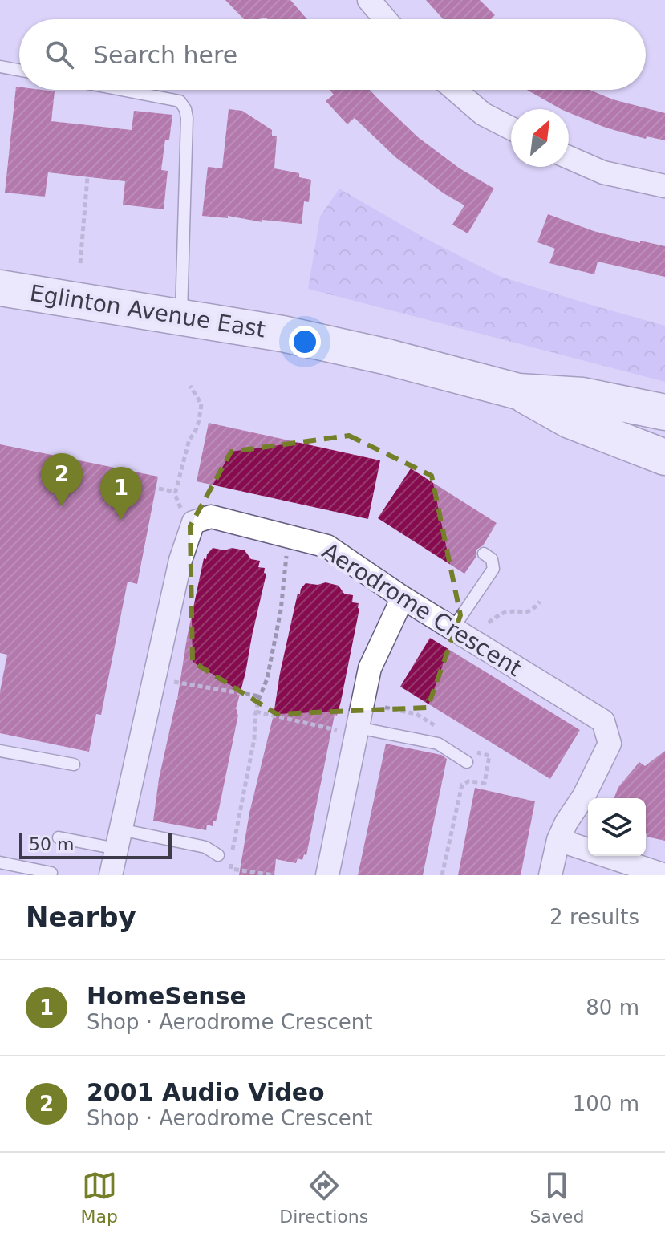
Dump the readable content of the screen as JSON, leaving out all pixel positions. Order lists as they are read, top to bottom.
{
  "streets": {
    "main road": ["Eglinton Avenue East"],
    "street": ["Aerodrome Crescent"]
  },
  "scale_bar": "50 m",
  "north": "top right",
  "page": {
    "search": "Search here",
    "pins": ["2", "1"],
    "scale": "50 m",
    "heading": ["Nearby", "2 results"],
    "list": [
      {
        "mark": "1",
        "name": "HomeSense",
        "note": "Shop · Aerodrome Crescent",
        "value": "80 m"
      },
      {
        "mark": "2",
        "name": "2001 Audio Video",
        "note": "Shop · Aerodrome Crescent",
        "value": "100 m"
      }
    ],
    "nav": ["Map", "Directions", "Saved"]
  }
}
